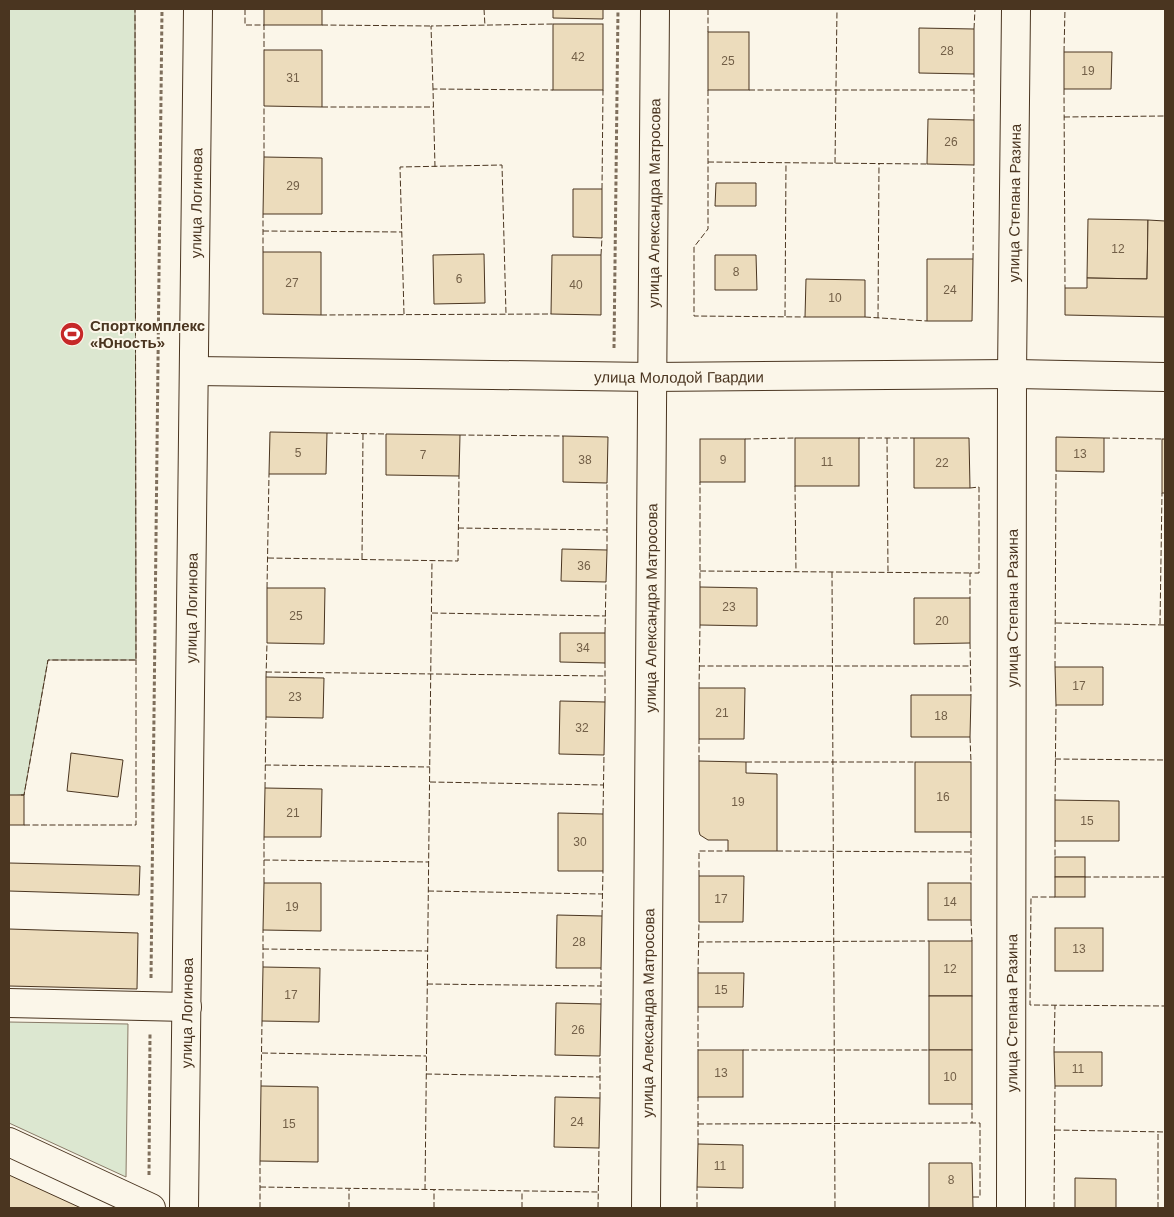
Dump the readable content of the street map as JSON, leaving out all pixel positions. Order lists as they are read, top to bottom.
{
  "streets": {
    "street": [
      "улица Степана Разина",
      "улица Логинова",
      "улица Александра Матросова",
      "улица Молодой Гвардии"
    ]
  },
  "crossings": [
    ["улица Степана Разина", "улица Молодой Гвардии"],
    ["улица Логинова", "улица Молодой Гвардии"],
    ["улица Александра Матросова", "улица Молодой Гвардии"]
  ],
  "places": {
    "sports": ["Спорткомплекс «Юность»"]
  },
  "house_numbers": [
    "28",
    "42",
    "25",
    "19",
    "31",
    "26",
    "29",
    "12",
    "8",
    "6",
    "27",
    "40",
    "24",
    "10",
    "5",
    "13",
    "7",
    "38",
    "9",
    "11",
    "22",
    "36",
    "23",
    "25",
    "20",
    "34",
    "17",
    "23",
    "21",
    "18",
    "32",
    "16",
    "19",
    "21",
    "15",
    "30",
    "17",
    "14",
    "19",
    "28",
    "13",
    "12",
    "15",
    "17",
    "26",
    "11",
    "13",
    "10",
    "24",
    "15",
    "11",
    "8"
  ]
}
